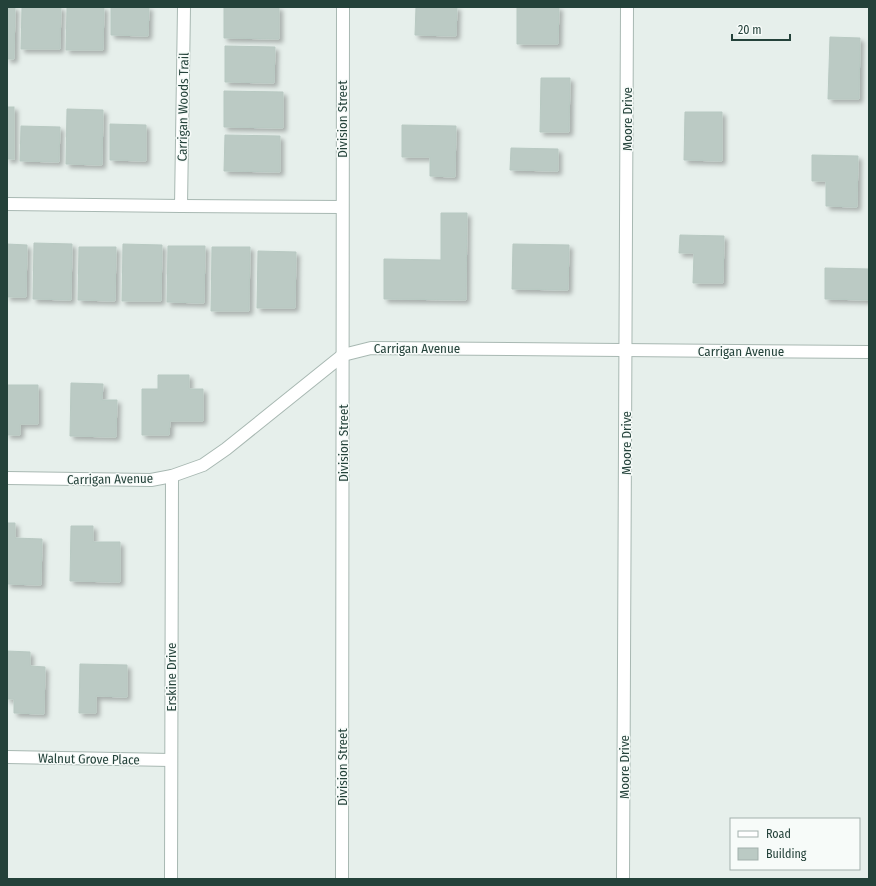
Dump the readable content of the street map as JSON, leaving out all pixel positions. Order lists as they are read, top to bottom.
{
  "streets": {
    "street": [
      "Carrigan Woods Trail",
      "Division Street",
      "Moore Drive",
      "Carrigan Avenue",
      "Erskine Drive",
      "Walnut Grove Place"
    ]
  },
  "crossings": [
    ["Division Street", "Carrigan Avenue"],
    ["Moore Drive", "Carrigan Avenue"],
    ["Carrigan Avenue", "Erskine Drive"],
    ["Erskine Drive", "Walnut Grove Place"]
  ],
  "legend": ["Road", "Building"],
  "scale_bar": "20 m"
}
